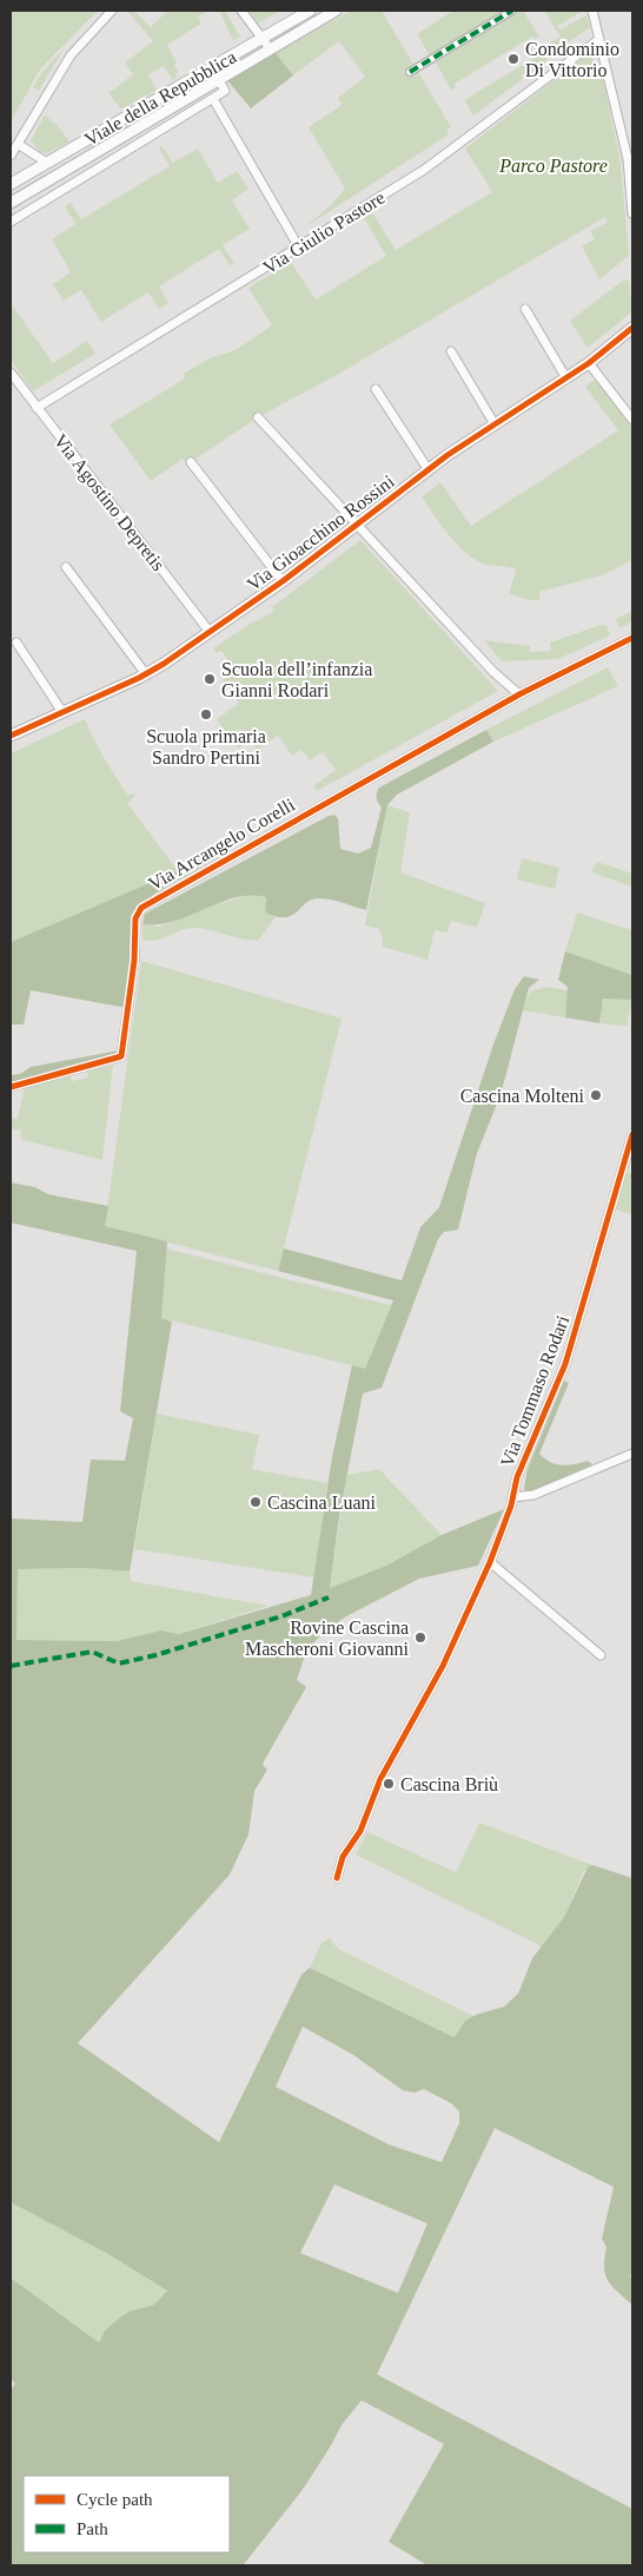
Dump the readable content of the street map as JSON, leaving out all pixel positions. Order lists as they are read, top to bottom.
{
  "streets": {
    "street": [
      "Viale della Repubblica",
      "Via Giulio Pastore",
      "Via Agostino Depretis",
      "Via Gioacchino Rossini",
      "Via Arcangelo Corelli",
      "Via Tommaso Rodari"
    ]
  },
  "crossings": [
    ["Via Giulio Pastore", "Via Agostino Depretis"],
    ["Via Agostino Depretis", "Via Gioacchino Rossini"]
  ],
  "parks": ["Parco Pastore"],
  "places": [
    "Condominio Di Vittorio",
    "Scuola dell’infanzia Gianni Rodari",
    "Scuola primaria Sandro Pertini",
    "Cascina Molteni",
    "Cascina Luani",
    "Rovine Cascina Mascheroni Giovanni",
    "Cascina Briù"
  ],
  "legend": ["Cycle path", "Path"]
}
